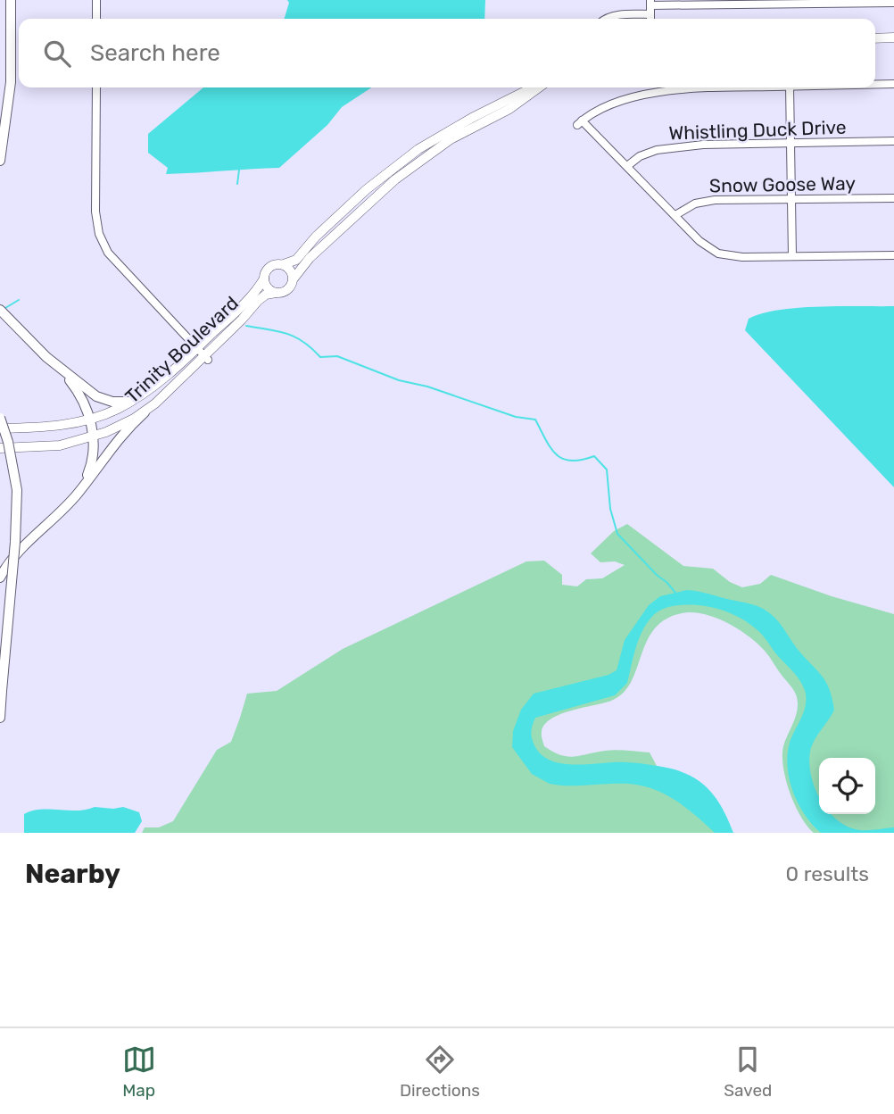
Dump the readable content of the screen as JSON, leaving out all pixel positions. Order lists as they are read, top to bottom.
{
  "streets": {
    "main road": ["Trinity Boulevard"],
    "street": ["Whistling Duck Drive", "Snow Goose Way"]
  },
  "page": {
    "search": "Search here",
    "heading": ["Nearby", "0 results"],
    "nav": ["Map", "Directions", "Saved"]
  }
}
